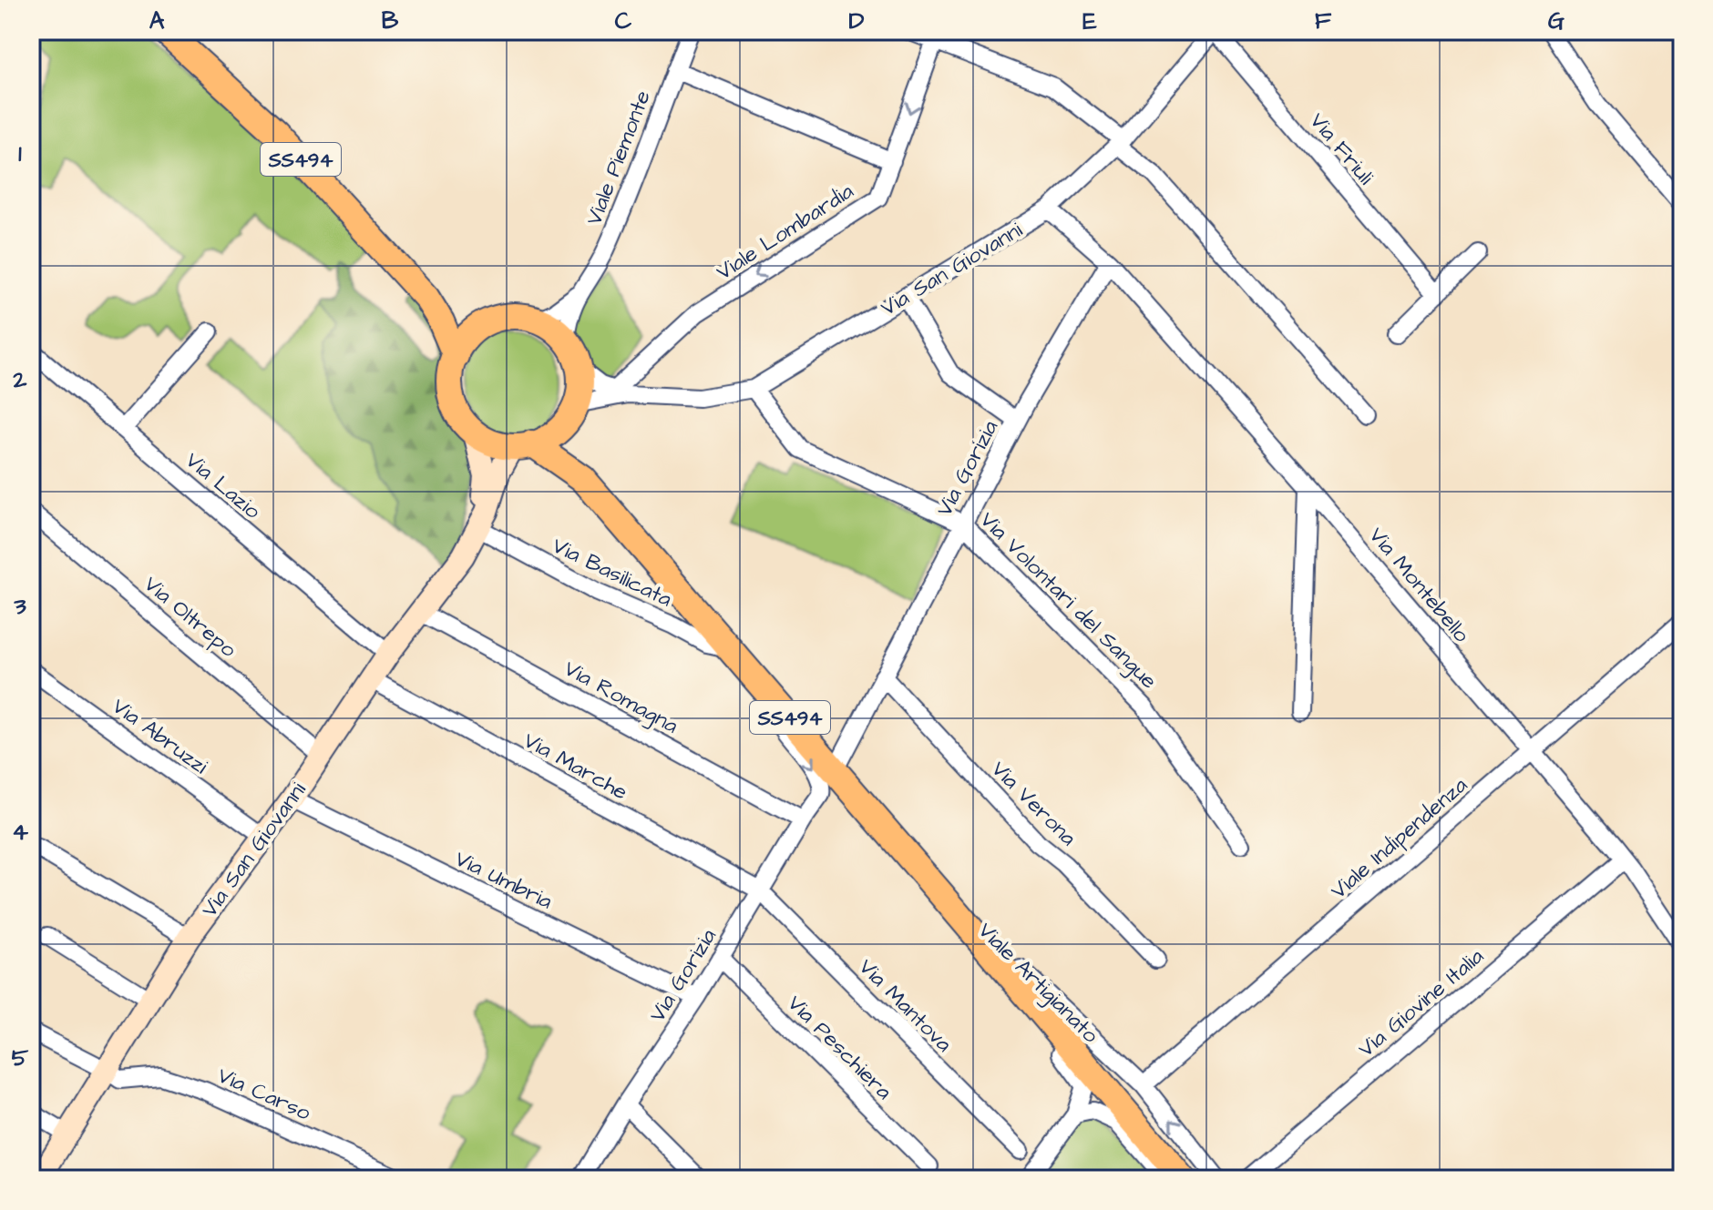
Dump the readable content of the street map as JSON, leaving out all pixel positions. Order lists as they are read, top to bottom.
{
  "streets": {
    "main road": ["SS494", "Viale Artigianato"],
    "street": [
      "Via Friuli",
      "Viale Piemonte",
      "Viale Lombardia",
      "Via San Giovanni",
      "Via Gorizia",
      "Via Lazio",
      "Via Basilicata",
      "Via Montebello",
      "Via Volontari del Sangue",
      "Via Oltrepo",
      "Via Romagna",
      "Via Abruzzi",
      "Via Marche",
      "Via Verona",
      "Viale Indipendenza",
      "Via Umbria",
      "Via Giovine Italia",
      "Via Mantova",
      "Via Peschiera",
      "Via Carso"
    ]
  },
  "crossings": [
    ["Via Friuli", "Via San Giovanni"],
    ["Viale Piemonte", "SS494"],
    ["Viale Piemonte", "Via San Giovanni"],
    ["Viale Piemonte", "Viale Artigianato"],
    ["SS494", "Via San Giovanni"],
    ["SS494", "Viale Artigianato"],
    ["Viale Lombardia", "Via San Giovanni"],
    ["Via San Giovanni", "Via Lazio"],
    ["Via San Giovanni", "Via Basilicata"],
    ["Via San Giovanni", "Via Volontari del Sangue"],
    ["Via San Giovanni", "Via Oltrepo"],
    ["Via San Giovanni", "Via Romagna"],
    ["Via San Giovanni", "Via Abruzzi"],
    ["Via San Giovanni", "Via Marche"],
    ["Via San Giovanni", "Via Umbria"],
    ["Via San Giovanni", "Viale Artigianato"],
    ["Via San Giovanni", "Via Carso"],
    ["Via Gorizia", "Via Montebello"],
    ["Via Gorizia", "Via Volontari del Sangue"],
    ["Via Gorizia", "Via Romagna"],
    ["Via Gorizia", "Via Marche"],
    ["Via Gorizia", "Via Verona"],
    ["Via Gorizia", "Via Umbria"],
    ["Via Gorizia", "Viale Artigianato"],
    ["Via Gorizia", "Via Mantova"],
    ["Via Gorizia", "Via Peschiera"],
    ["Via Basilicata", "Viale Artigianato"],
    ["Via Montebello", "Viale Indipendenza"],
    ["Via Montebello", "Via Giovine Italia"],
    ["Via Marche", "Via Mantova"],
    ["Viale Indipendenza", "Viale Artigianato"]
  ],
  "one_way": ["Viale Lombardia"],
  "grid": {
    "columns": [
      "A",
      "B",
      "C",
      "D",
      "E",
      "F",
      "G"
    ],
    "rows": [
      "1",
      "2",
      "3",
      "4",
      "5"
    ]
  }
}
